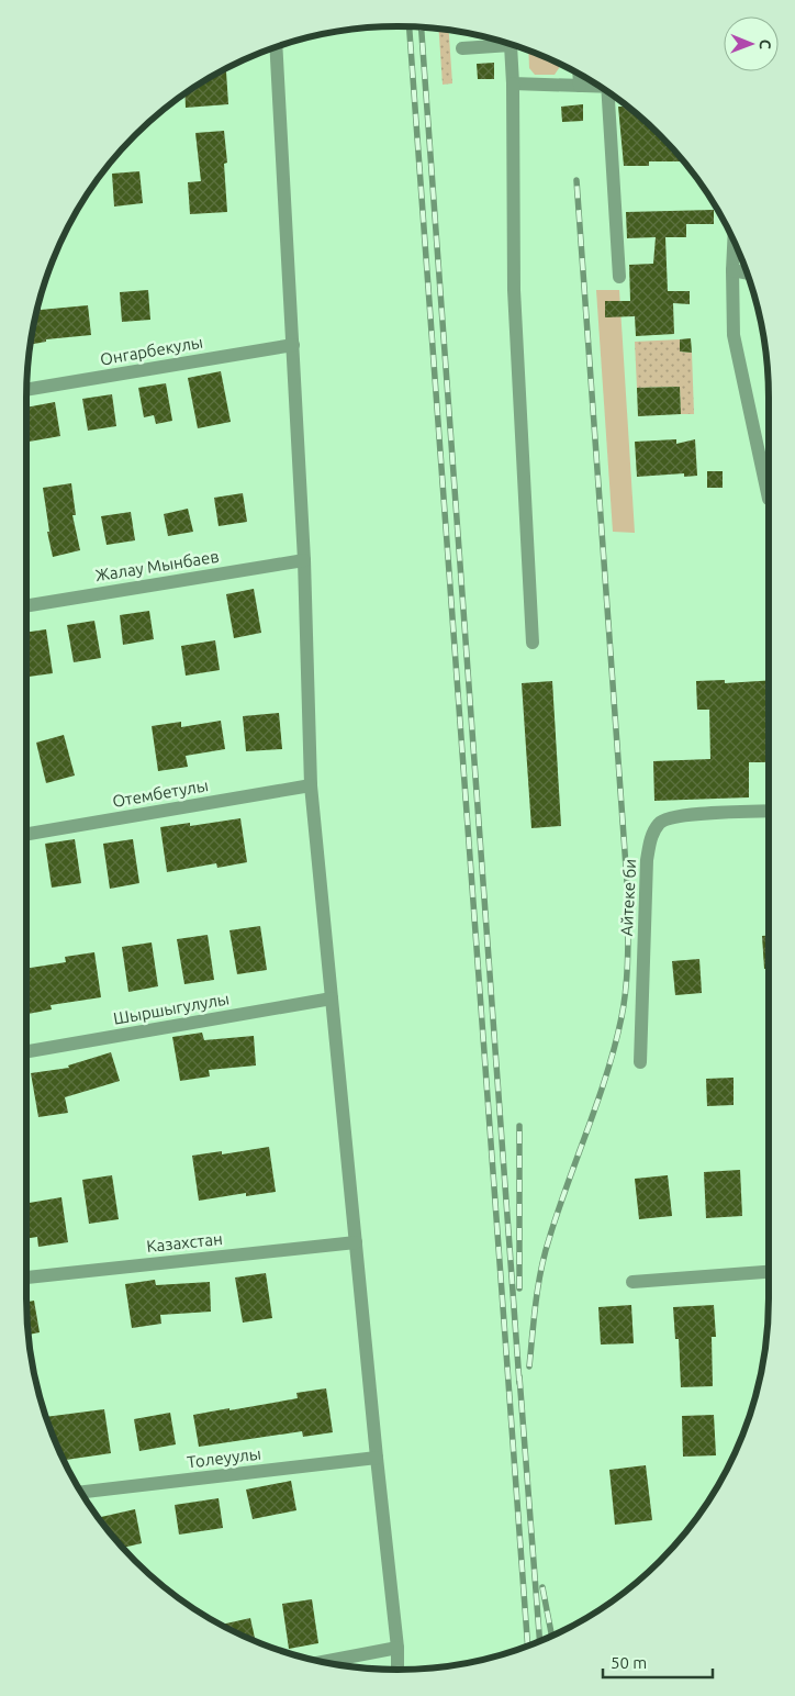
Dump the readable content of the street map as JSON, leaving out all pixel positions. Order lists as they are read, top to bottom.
{
  "streets": {
    "street": [
      "Онгарбекулы",
      "Жалау Мынбаев",
      "Отембетулы",
      "Айтеке би",
      "Шыршыгулулы",
      "Казахстан",
      "Толеуулы"
    ]
  },
  "scale_bar": "50 m",
  "north": "right"
}
